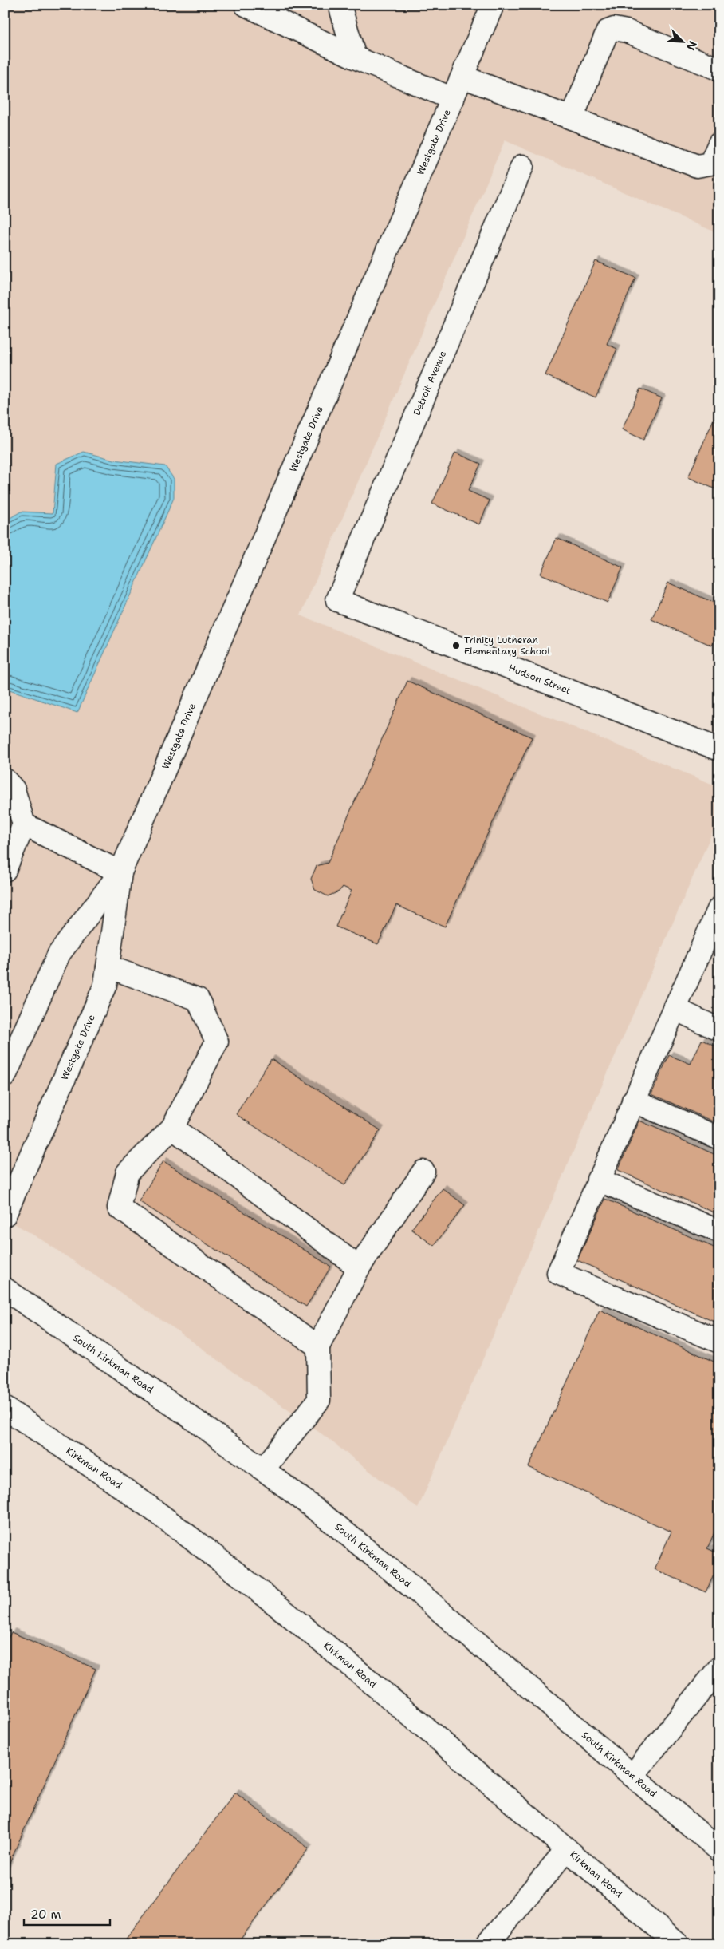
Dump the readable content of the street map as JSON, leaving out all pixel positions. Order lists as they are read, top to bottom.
{
  "streets": {
    "street": [
      "Westgate Drive",
      "Detroit Avenue",
      "Hudson Street",
      "South Kirkman Road",
      "Kirkman Road"
    ]
  },
  "crossings": [
    ["Detroit Avenue", "Hudson Street"]
  ],
  "places": ["Trinity Lutheran Elementary School"],
  "scale_bar": "20 m",
  "north": "bottom right"
}
